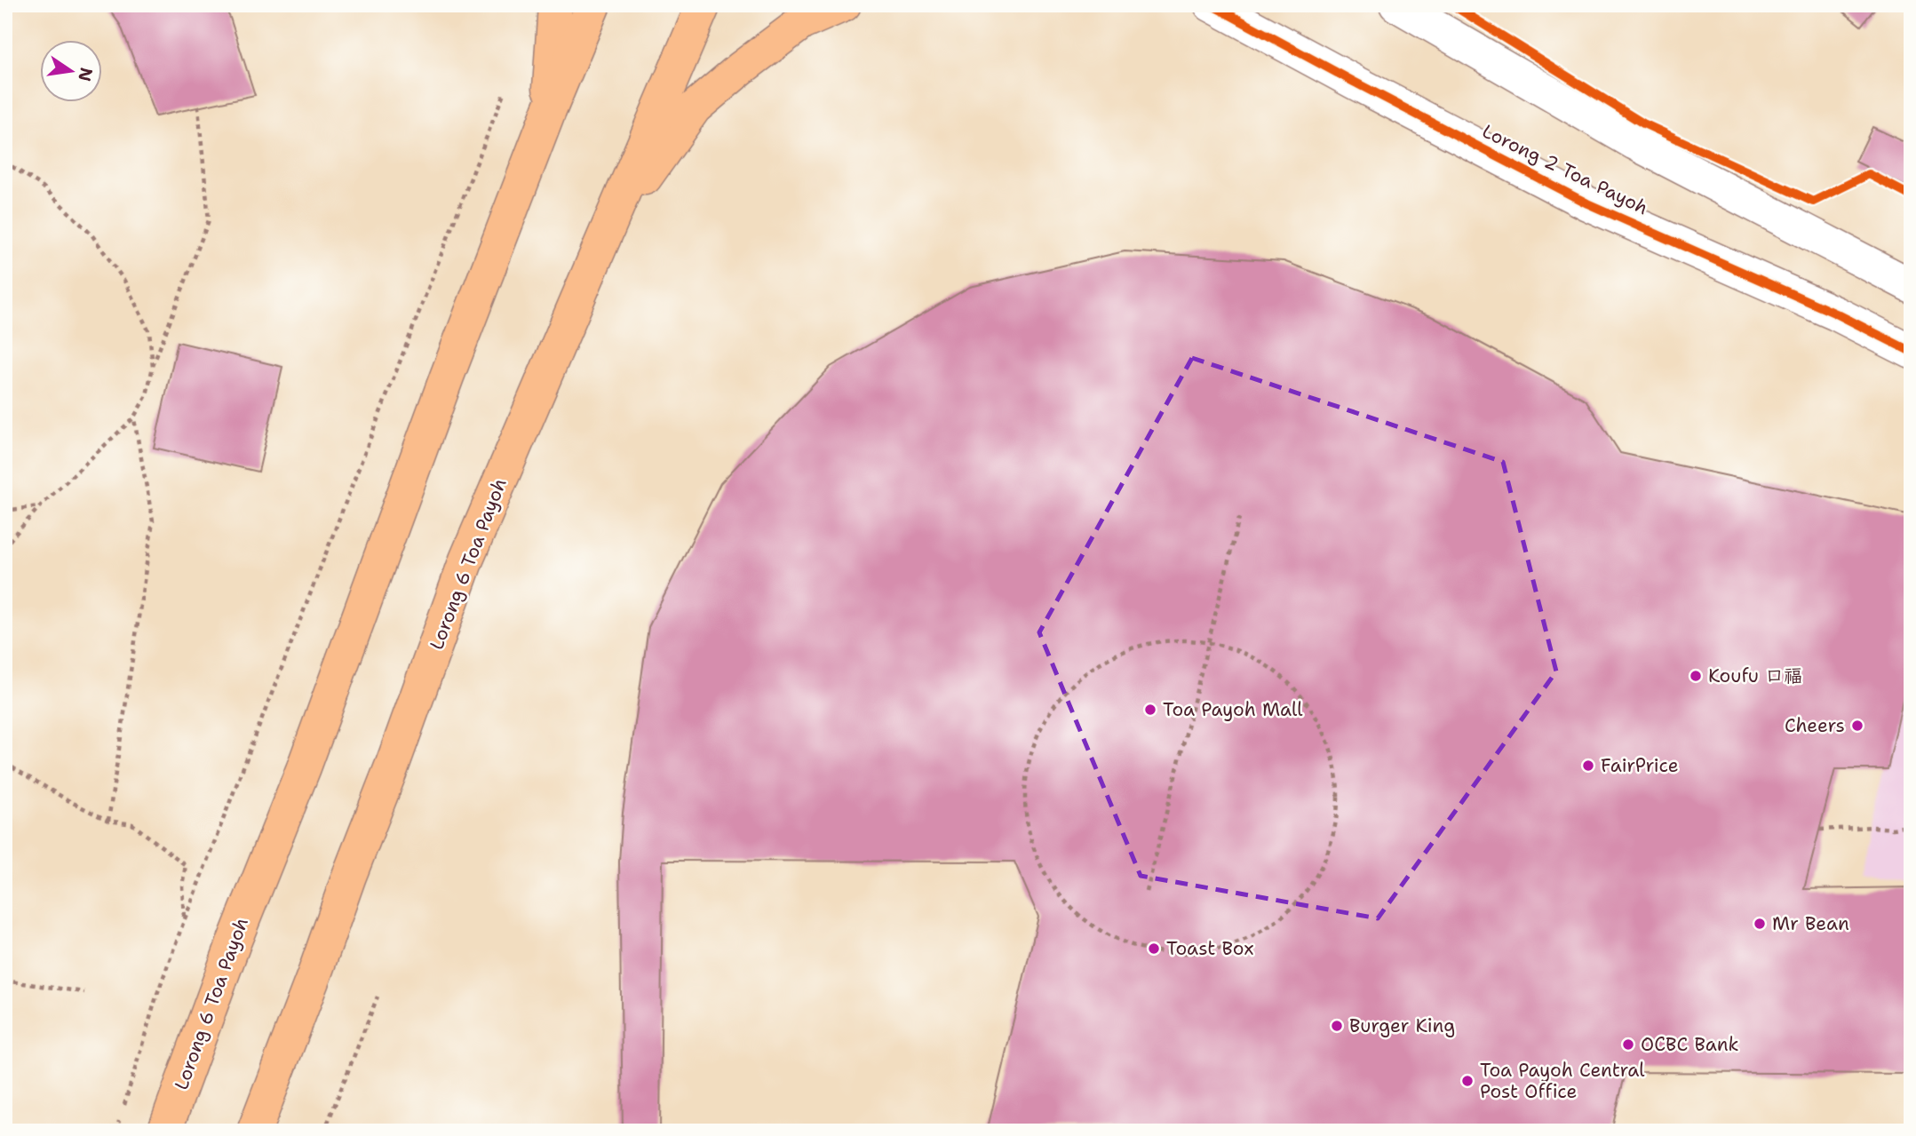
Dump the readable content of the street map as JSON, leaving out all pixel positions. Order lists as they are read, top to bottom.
{
  "streets": {
    "main road": ["Lorong 6 Toa Payoh"],
    "street": ["Lorong 2 Toa Payoh"]
  },
  "places": [
    "Koufu 口福",
    "Toa Payoh Mall",
    "Cheers",
    "FairPrice",
    "Mr Bean",
    "Toast Box",
    "Burger King",
    "OCBC Bank",
    "Toa Payoh Central Post Office"
  ],
  "north": "right"
}
